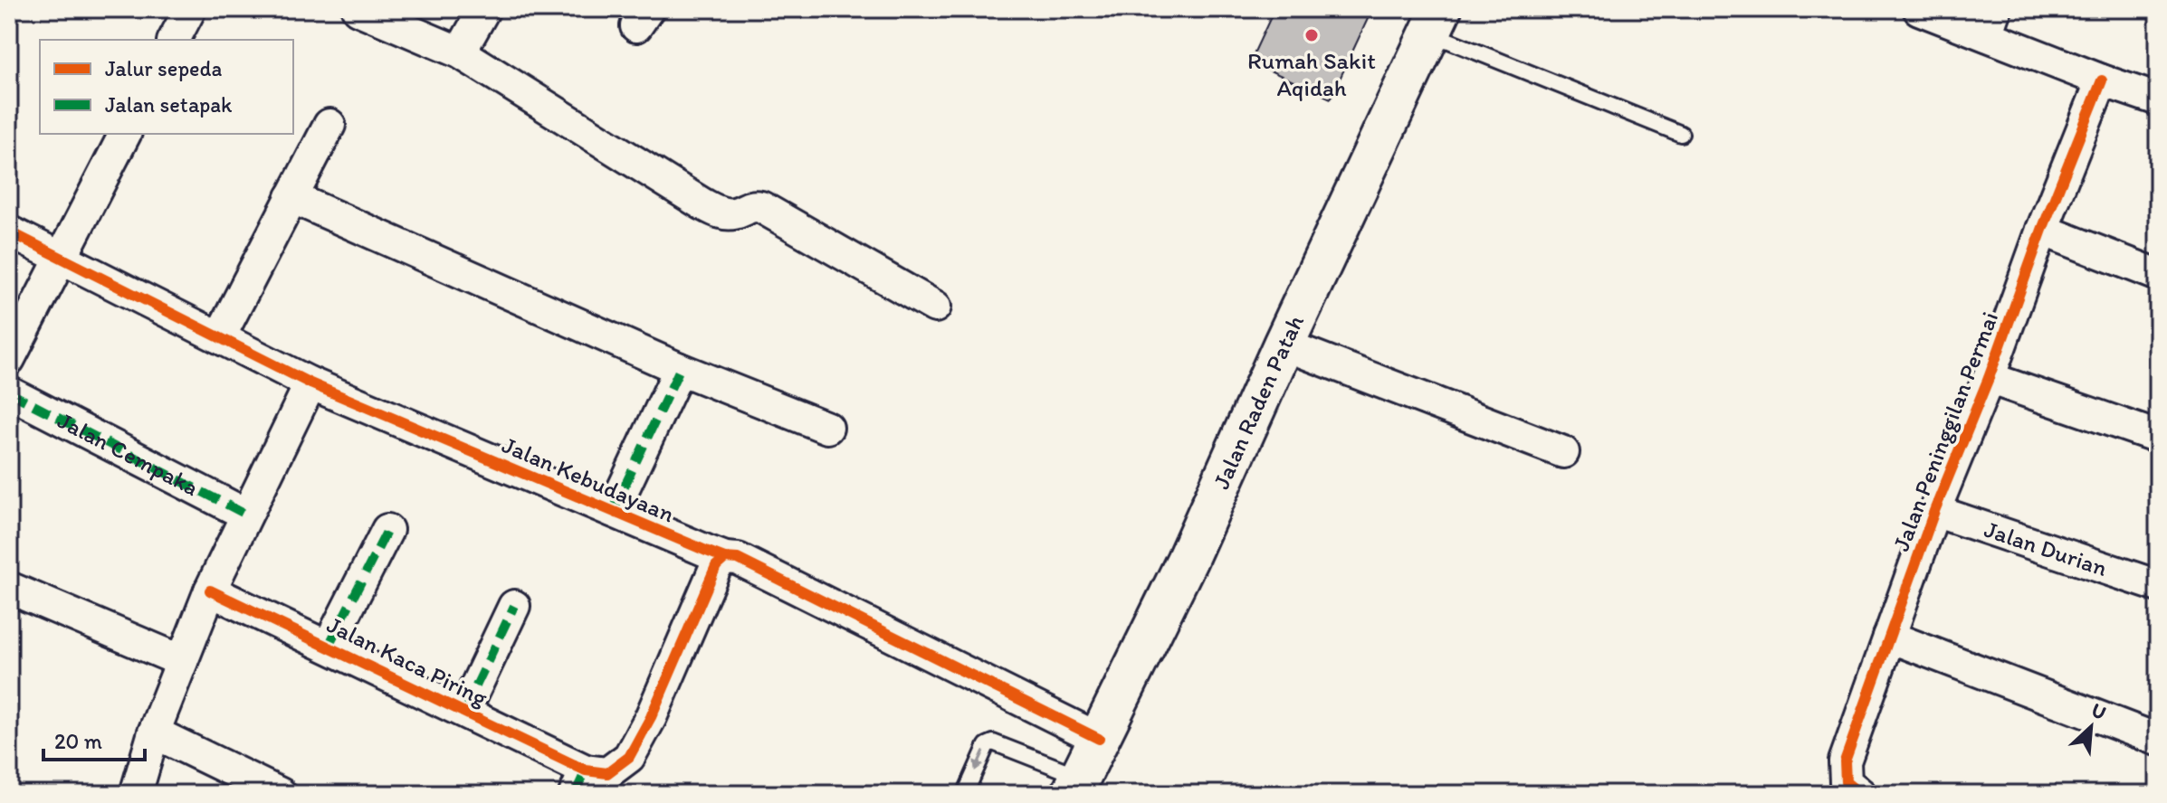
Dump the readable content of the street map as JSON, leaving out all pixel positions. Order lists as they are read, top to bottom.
{
  "streets": {
    "main road": ["Jalan Raden Patah"],
    "street": [
      "Jalan Peninggilan Permai",
      "Jalan Cempaka",
      "Jalan Kebudayaan",
      "Jalan Durian",
      "Jalan Kaca Piring"
    ]
  },
  "crossings": [
    ["Jalan Raden Patah", "Jalan Kebudayaan"],
    ["Jalan Peninggilan Permai", "Jalan Durian"]
  ],
  "places": ["Rumah Sakit Aqidah"],
  "legend": ["Jalur sepeda", "Jalan setapak"],
  "scale_bar": "20 m",
  "north": "top right"
}
